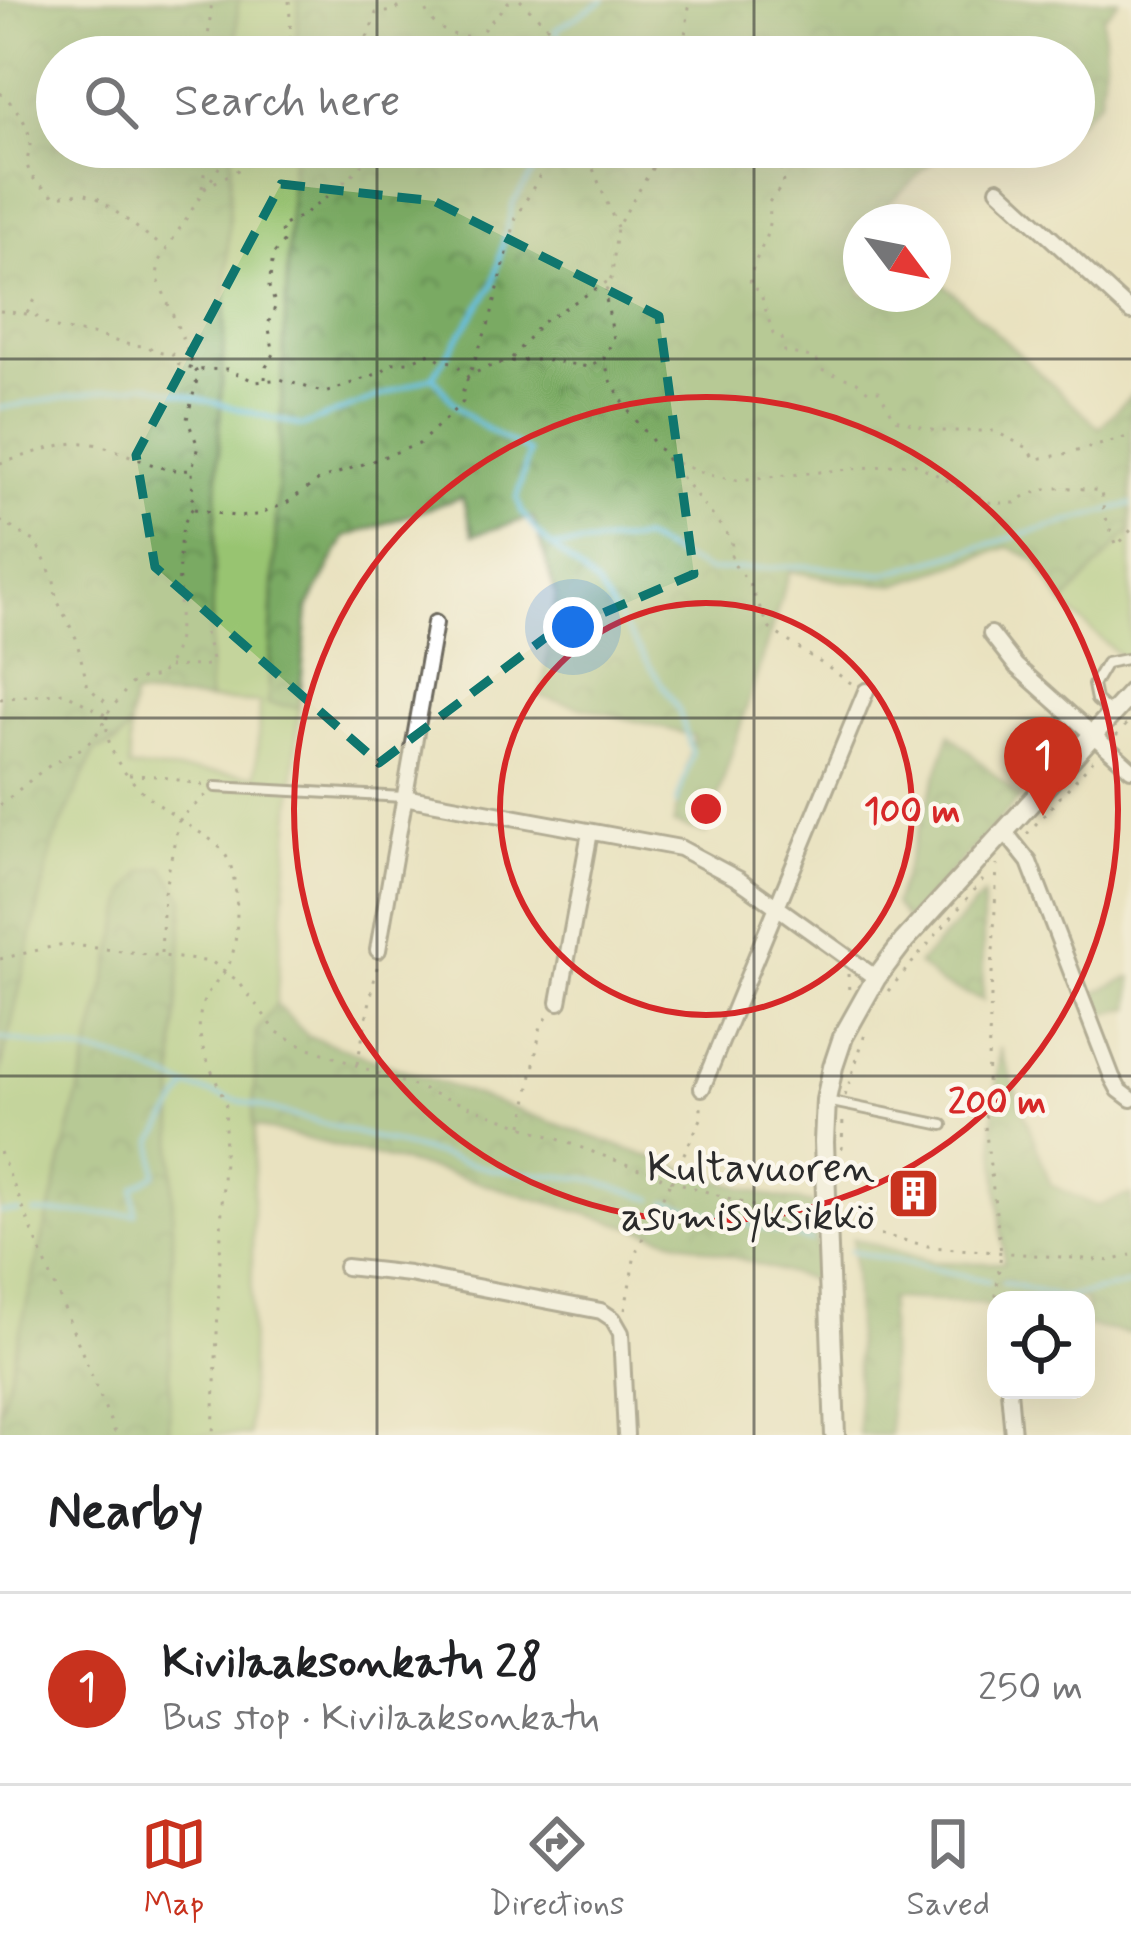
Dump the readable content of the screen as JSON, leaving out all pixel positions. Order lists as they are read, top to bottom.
{
  "places": {
    "building": ["Kultavuoren asumisyksikkö"]
  },
  "north": "bottom right",
  "page": {
    "search": "Search here",
    "pins": "1",
    "heading": "Nearby",
    "list": [
      {
        "mark": "1",
        "name": "Kivilaaksonkatu 28",
        "note": "Bus stop · Kivilaaksonkatu",
        "value": "250 m"
      }
    ],
    "nav": ["Map", "Directions", "Saved"]
  },
  "rings": ["100 m", "200 m"]
}
